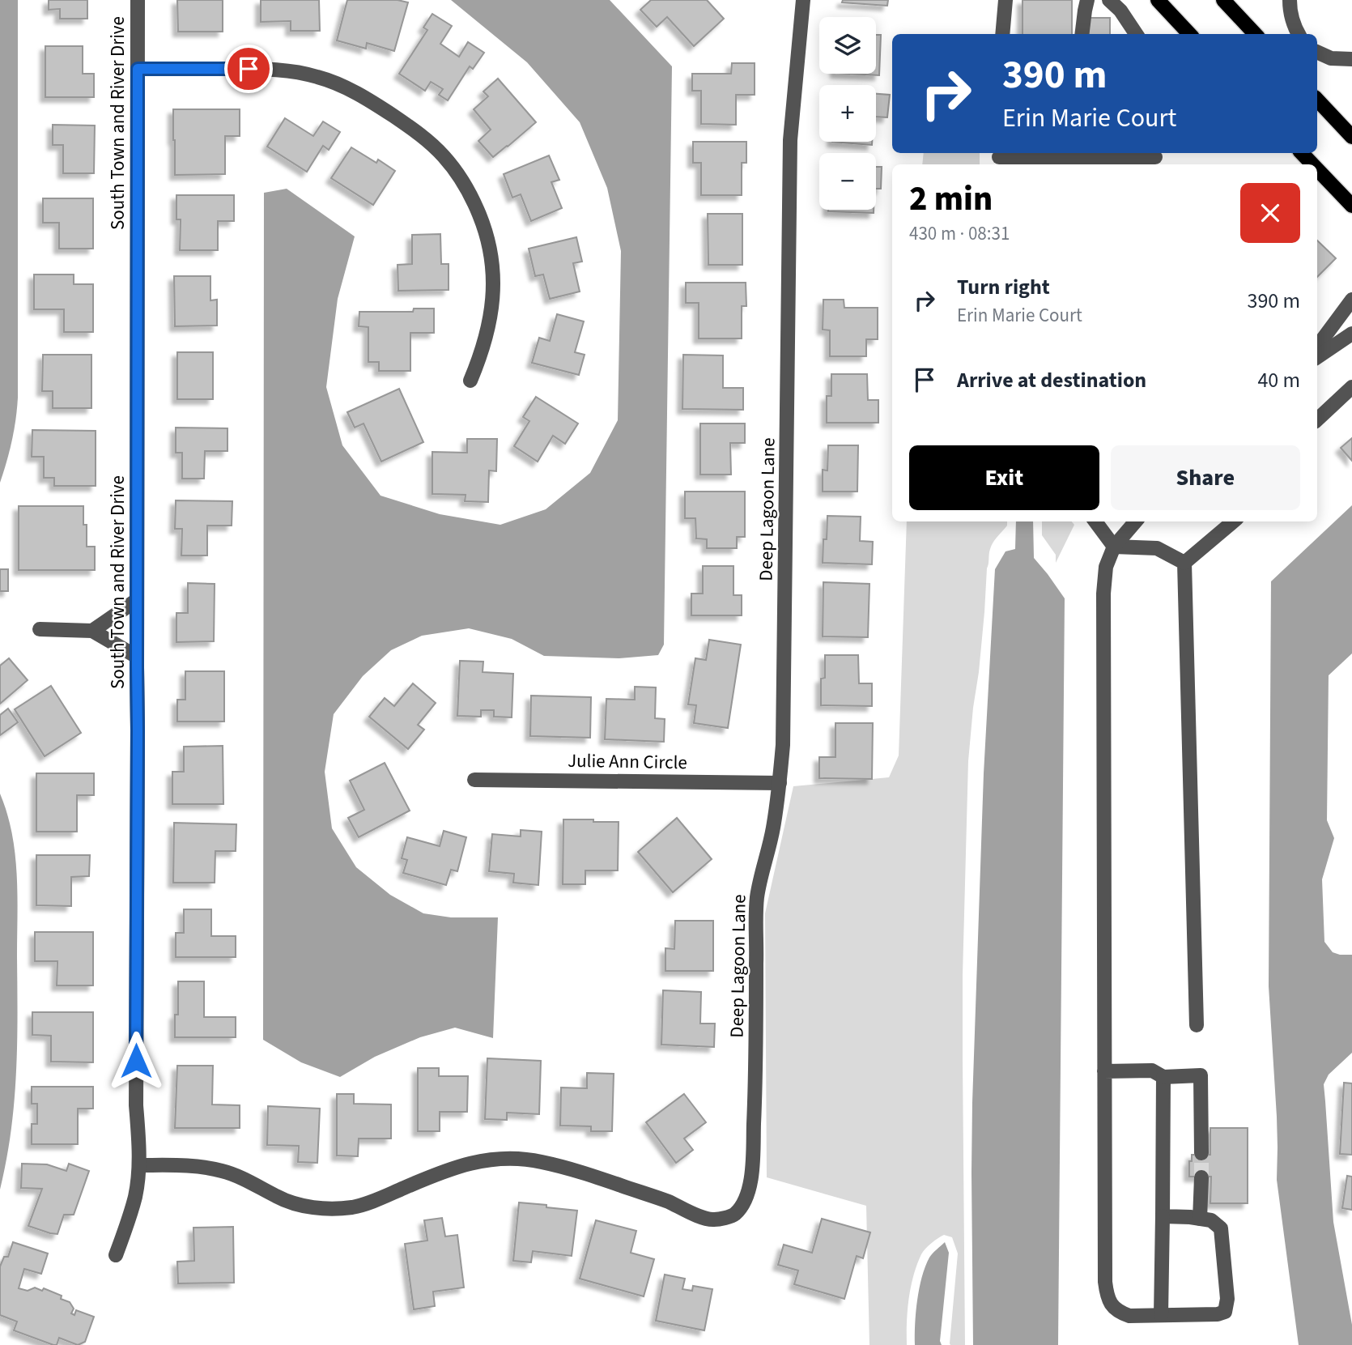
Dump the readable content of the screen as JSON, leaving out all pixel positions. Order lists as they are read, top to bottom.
{
  "streets": {
    "street": ["South Town and River Drive", "Deep Lagoon Lane", "Julie Ann Circle"]
  },
  "crossings": [
    ["South Town and River Drive", "Deep Lagoon Lane"],
    ["Deep Lagoon Lane", "Julie Ann Circle"]
  ],
  "page": {
    "map_buttons": ["+", "−"],
    "turn": ["390 m", "Erin Marie Court"],
    "heading": ["2 min", "430 m · 08:31"],
    "list": [
      {
        "name": "Turn right",
        "note": "Erin Marie Court",
        "value": "390 m"
      },
      {
        "name": "Arrive at destination",
        "value": "40 m"
      }
    ],
    "buttons": ["Exit", "Share"]
  }
}
